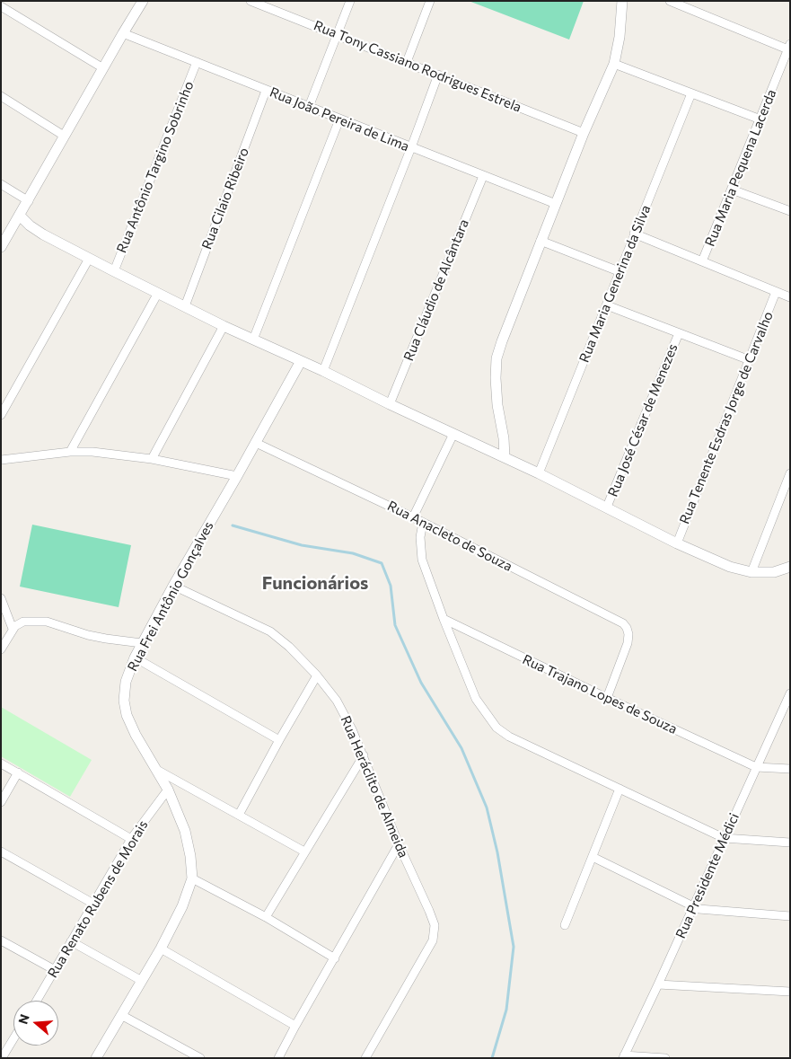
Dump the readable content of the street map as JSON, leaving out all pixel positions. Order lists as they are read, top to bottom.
{
  "streets": {
    "street": [
      "Rua Tony Cassiano Rodrigues Estrela",
      "Rua João Pereira de Lima",
      "Rua Antônio Targino Sobrinho",
      "Rua Maria Pequena Lacerda",
      "Rua Cilaio Ribeiro",
      "Rua Maria Generina da Silva",
      "Rua Cláudio de Alcântara",
      "Rua Tenente Esdras Jorge de Carvalho",
      "Rua José César de Menezes",
      "Rua Anacleto de Souza",
      "Rua Frei Antônio Gonçalves",
      "Rua Trajano Lopes de Souza",
      "Rua Heráclito de Almeida",
      "Rua Presidente Médici",
      "Rua Renato Rubens de Morais"
    ]
  },
  "crossings": [
    ["Rua João Pereira de Lima", "Rua Antônio Targino Sobrinho"],
    ["Rua João Pereira de Lima", "Rua Cilaio Ribeiro"],
    ["Rua João Pereira de Lima", "Rua Cláudio de Alcântara"],
    ["Rua Anacleto de Souza", "Rua Frei Antônio Gonçalves"],
    ["Rua Anacleto de Souza", "Rua Trajano Lopes de Souza"],
    ["Rua Frei Antônio Gonçalves", "Rua Heráclito de Almeida"],
    ["Rua Frei Antônio Gonçalves", "Rua Renato Rubens de Morais"],
    ["Rua Trajano Lopes de Souza", "Rua Presidente Médici"]
  ],
  "districts": ["Funcionários"],
  "north": "left"
}
